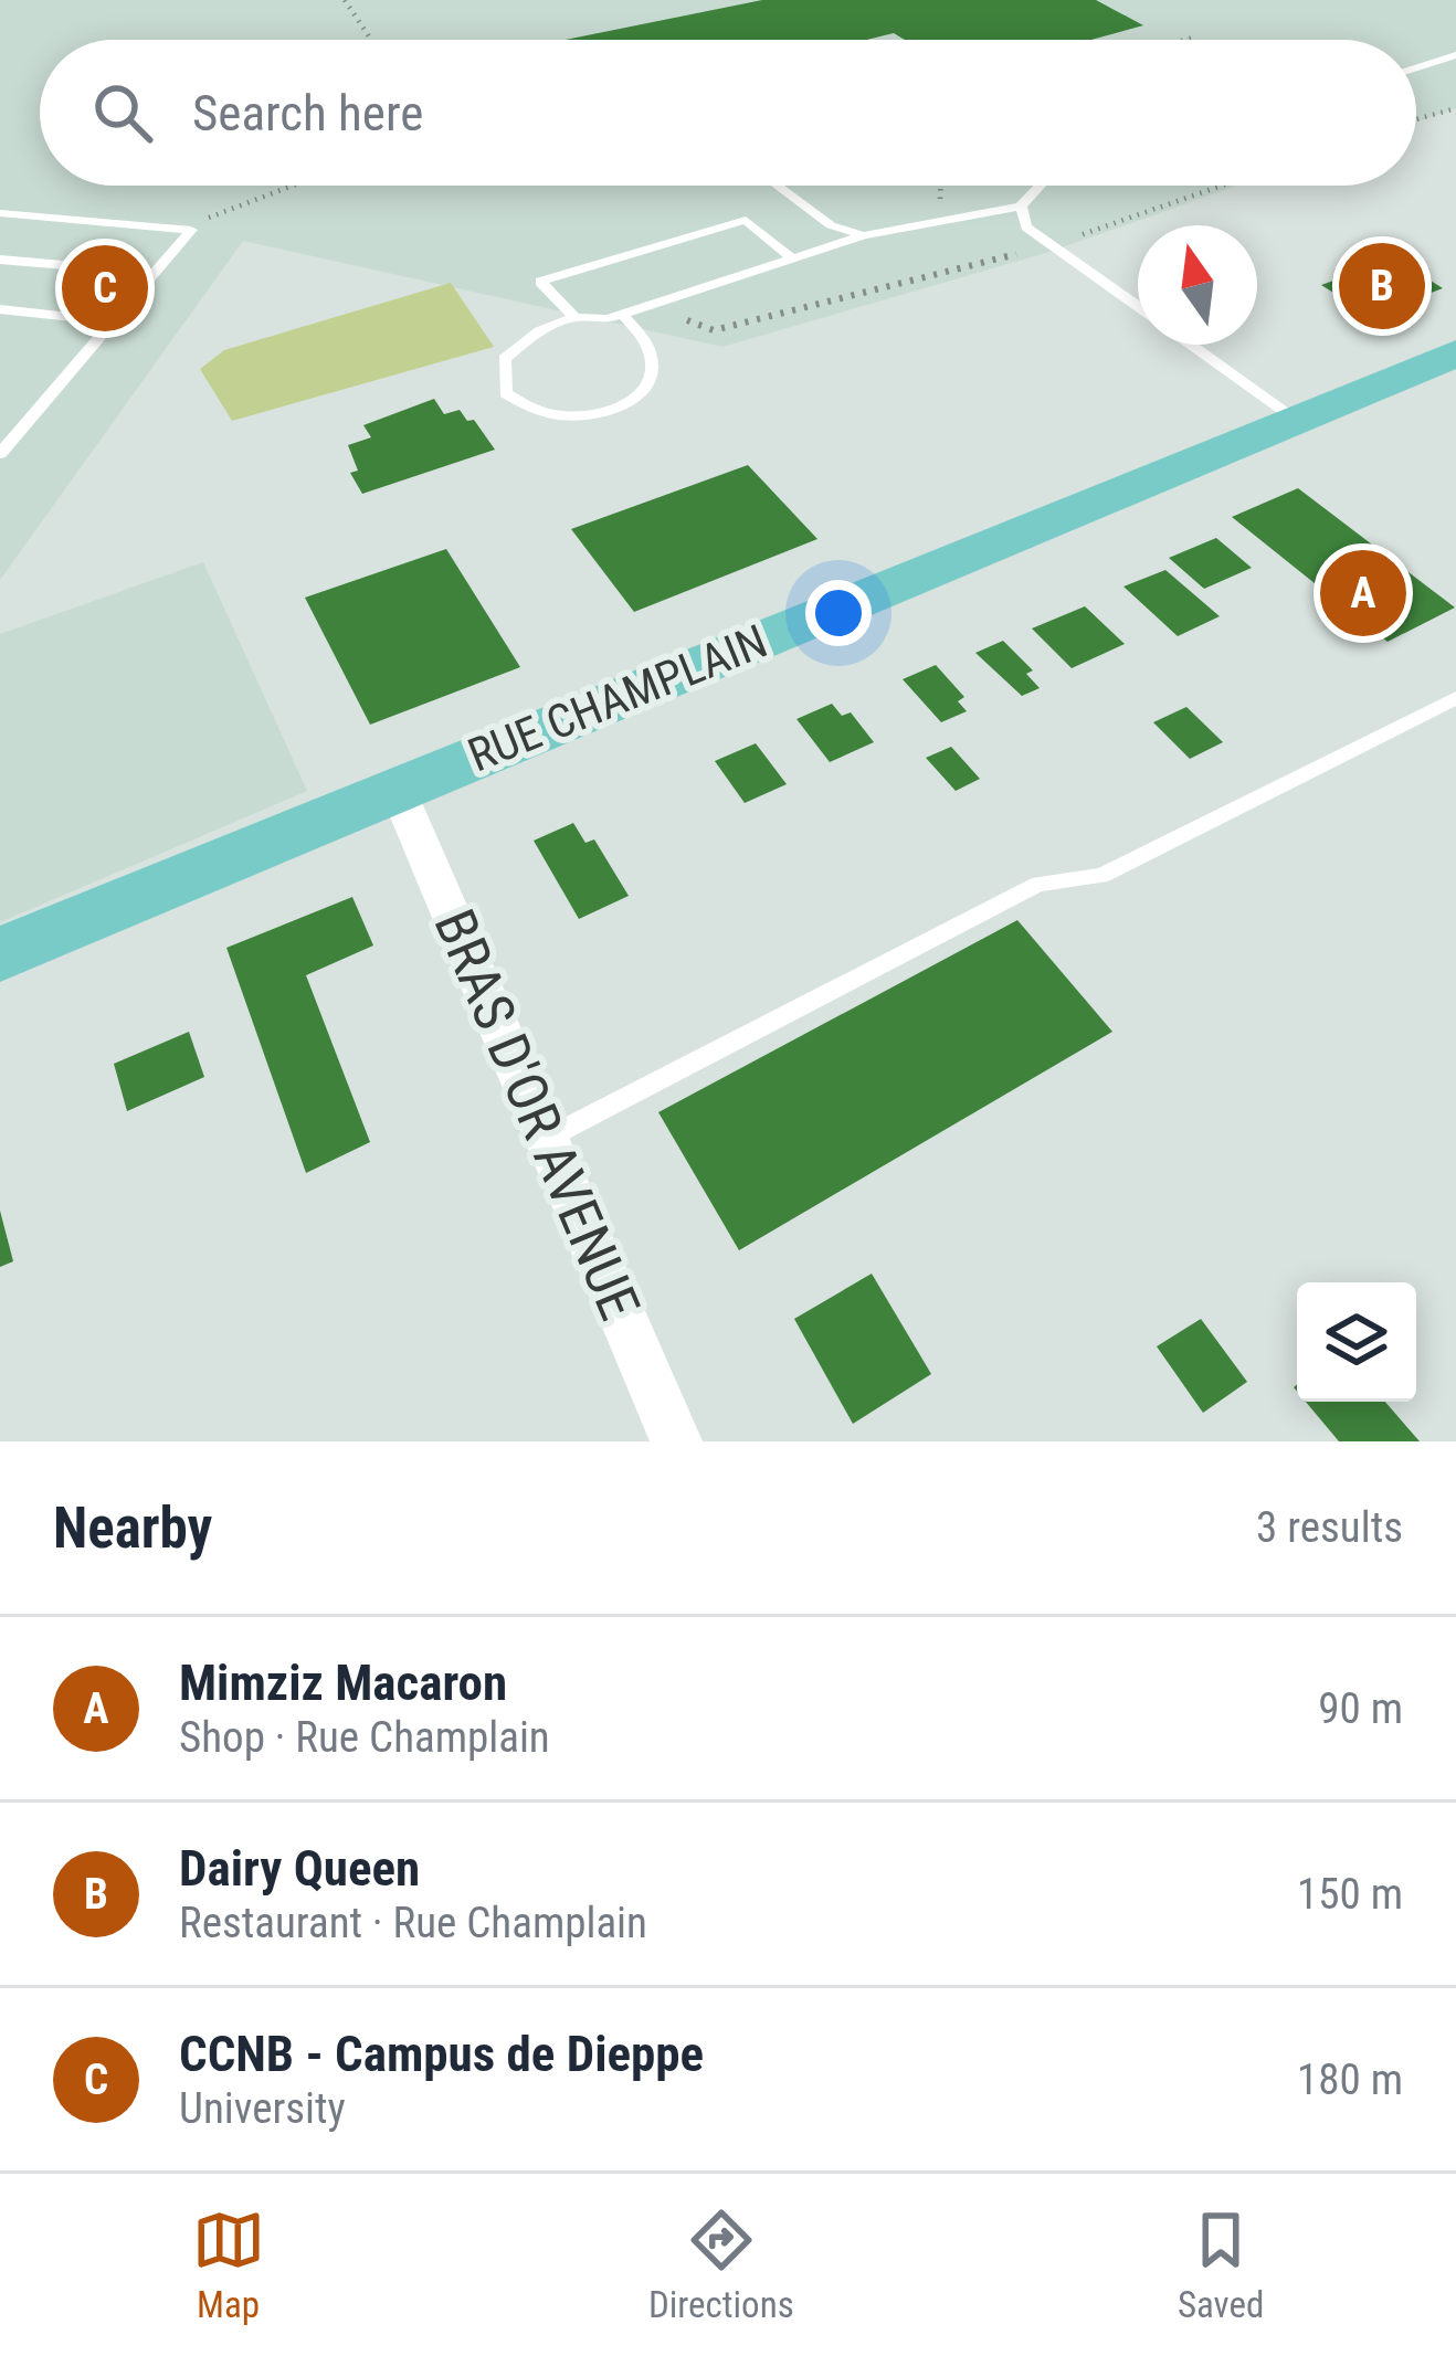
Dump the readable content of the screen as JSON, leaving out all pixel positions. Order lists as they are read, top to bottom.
{
  "streets": {
    "main road": ["RUE CHAMPLAIN"],
    "street": ["BRAS D'OR AVENUE"]
  },
  "crossings": [
    ["RUE CHAMPLAIN", "BRAS D'OR AVENUE"]
  ],
  "north": "top",
  "page": {
    "search": "Search here",
    "pins": ["B", "C", "A"],
    "heading": ["Nearby", "3 results"],
    "list": [
      {
        "mark": "A",
        "name": "Mimziz Macaron",
        "note": "Shop · Rue Champlain",
        "value": "90 m"
      },
      {
        "mark": "B",
        "name": "Dairy Queen",
        "note": "Restaurant · Rue Champlain",
        "value": "150 m"
      },
      {
        "mark": "C",
        "name": "CCNB - Campus de Dieppe",
        "note": "University",
        "value": "180 m"
      }
    ],
    "nav": ["Map", "Directions", "Saved"]
  }
}
